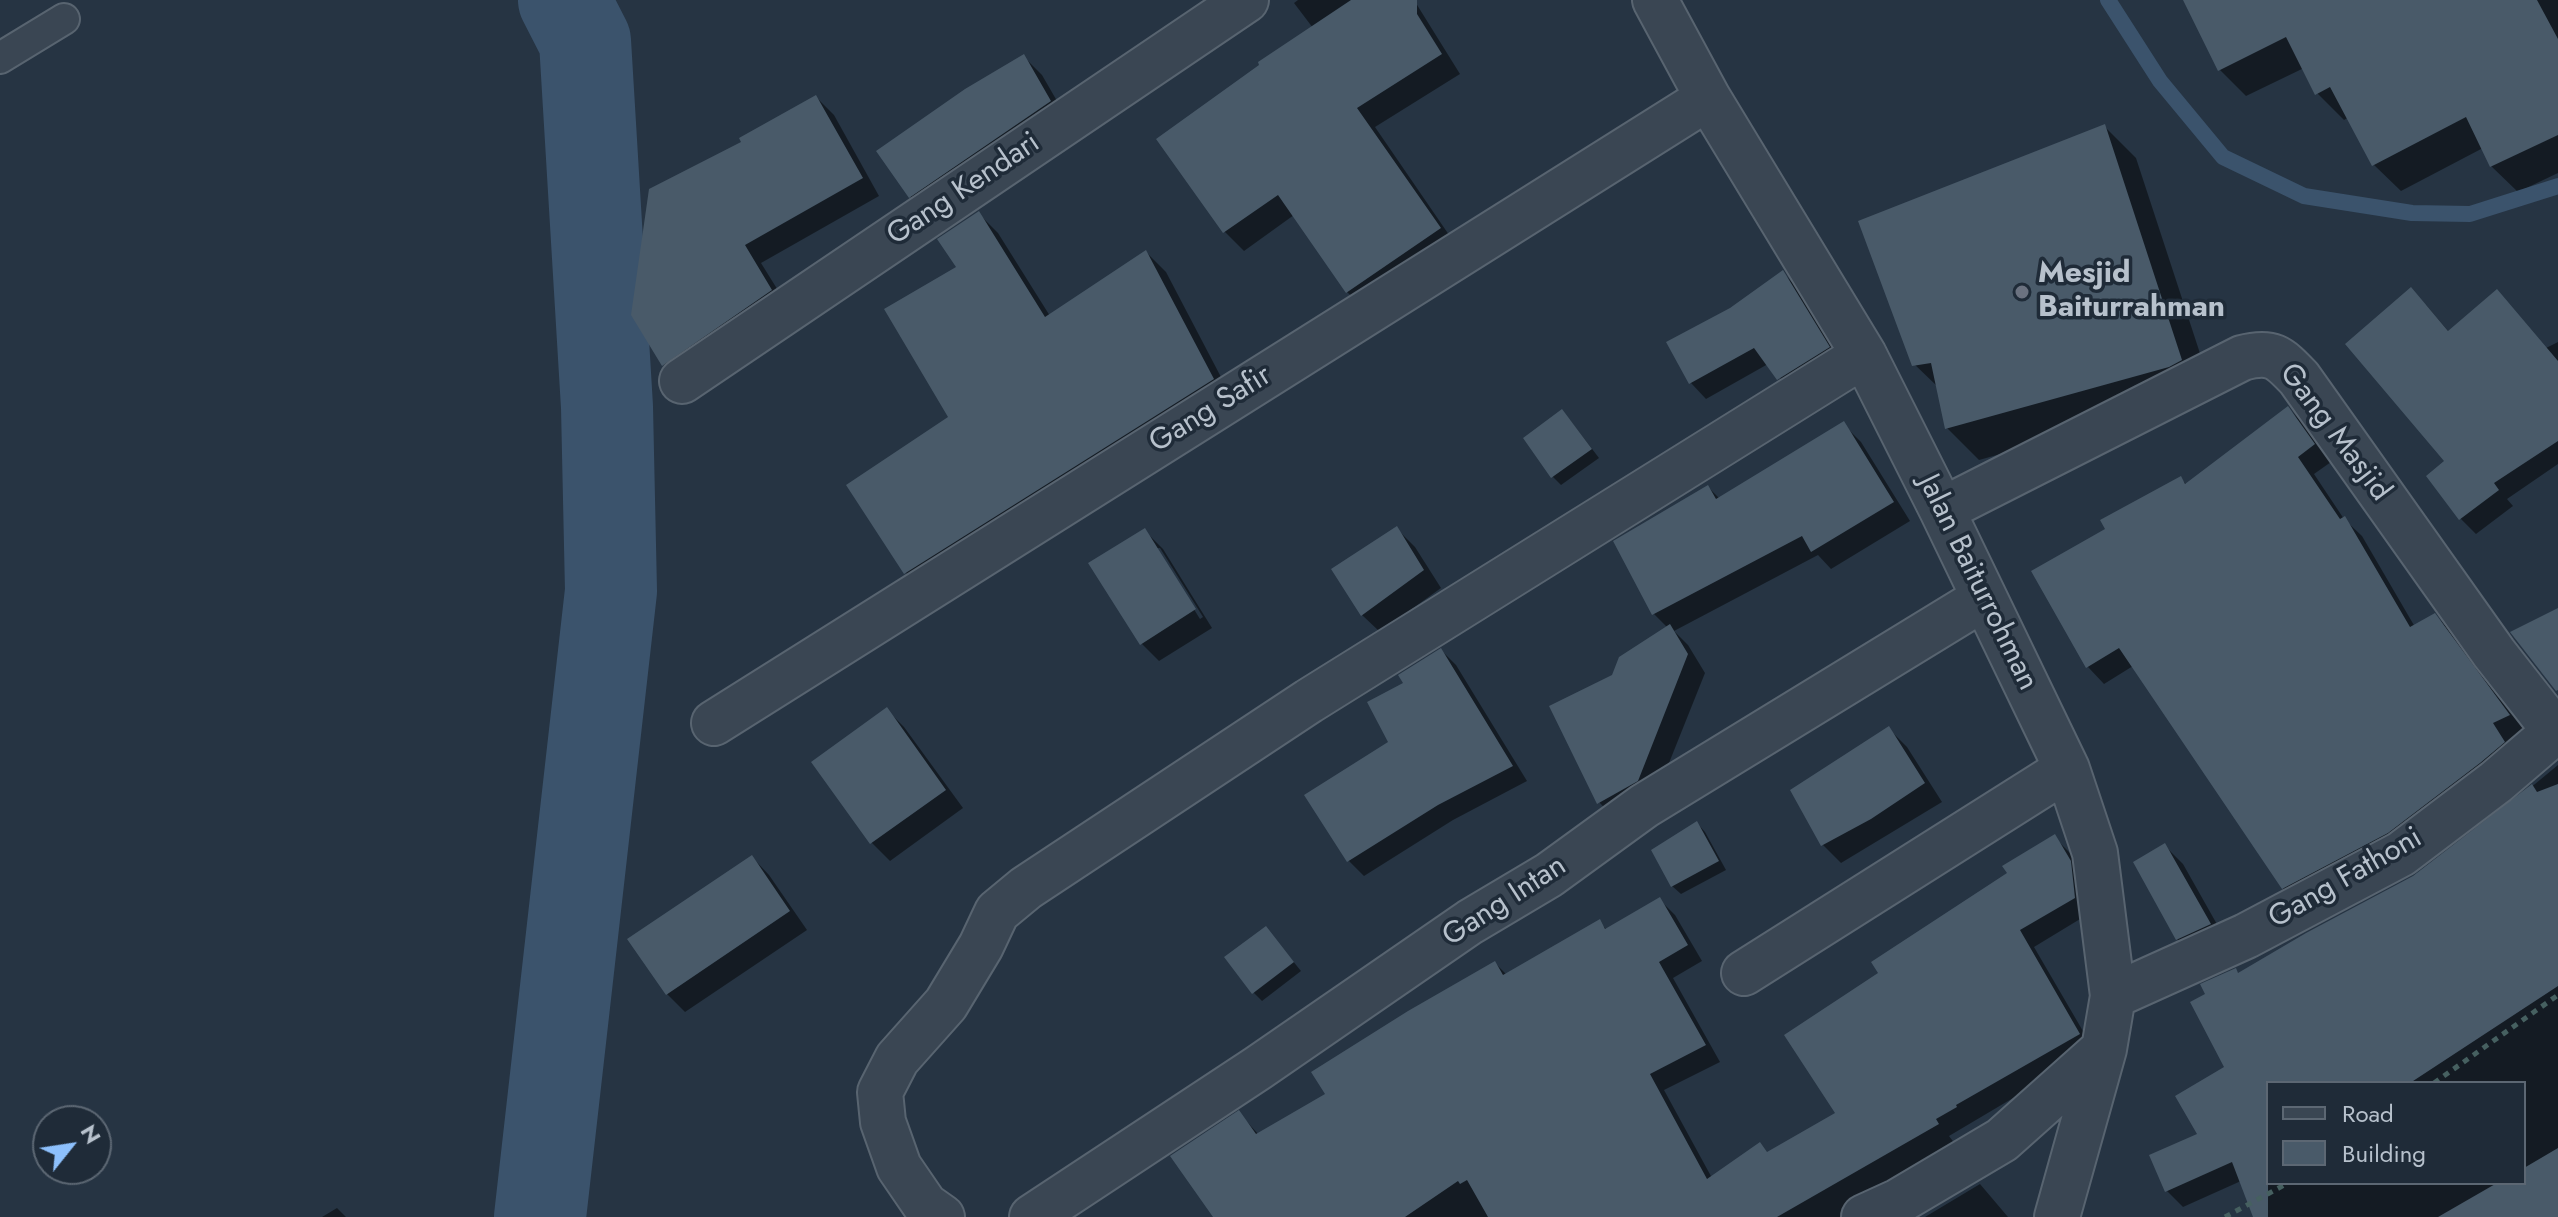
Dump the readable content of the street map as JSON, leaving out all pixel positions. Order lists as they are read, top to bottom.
{
  "streets": {
    "street": [
      "Gang Kendari",
      "Gang Safir",
      "Gang Masjid",
      "Jalan Baiturrohman",
      "Gang Fathoni",
      "Gang Intan"
    ]
  },
  "crossings": [
    ["Gang Safir", "Jalan Baiturrohman"],
    ["Gang Masjid", "Jalan Baiturrohman"],
    ["Gang Masjid", "Gang Fathoni"],
    ["Jalan Baiturrohman", "Gang Fathoni"],
    ["Jalan Baiturrohman", "Gang Intan"]
  ],
  "places": ["Mesjid Baiturrahman"],
  "legend": ["Road", "Building"],
  "north": "top right"
}
